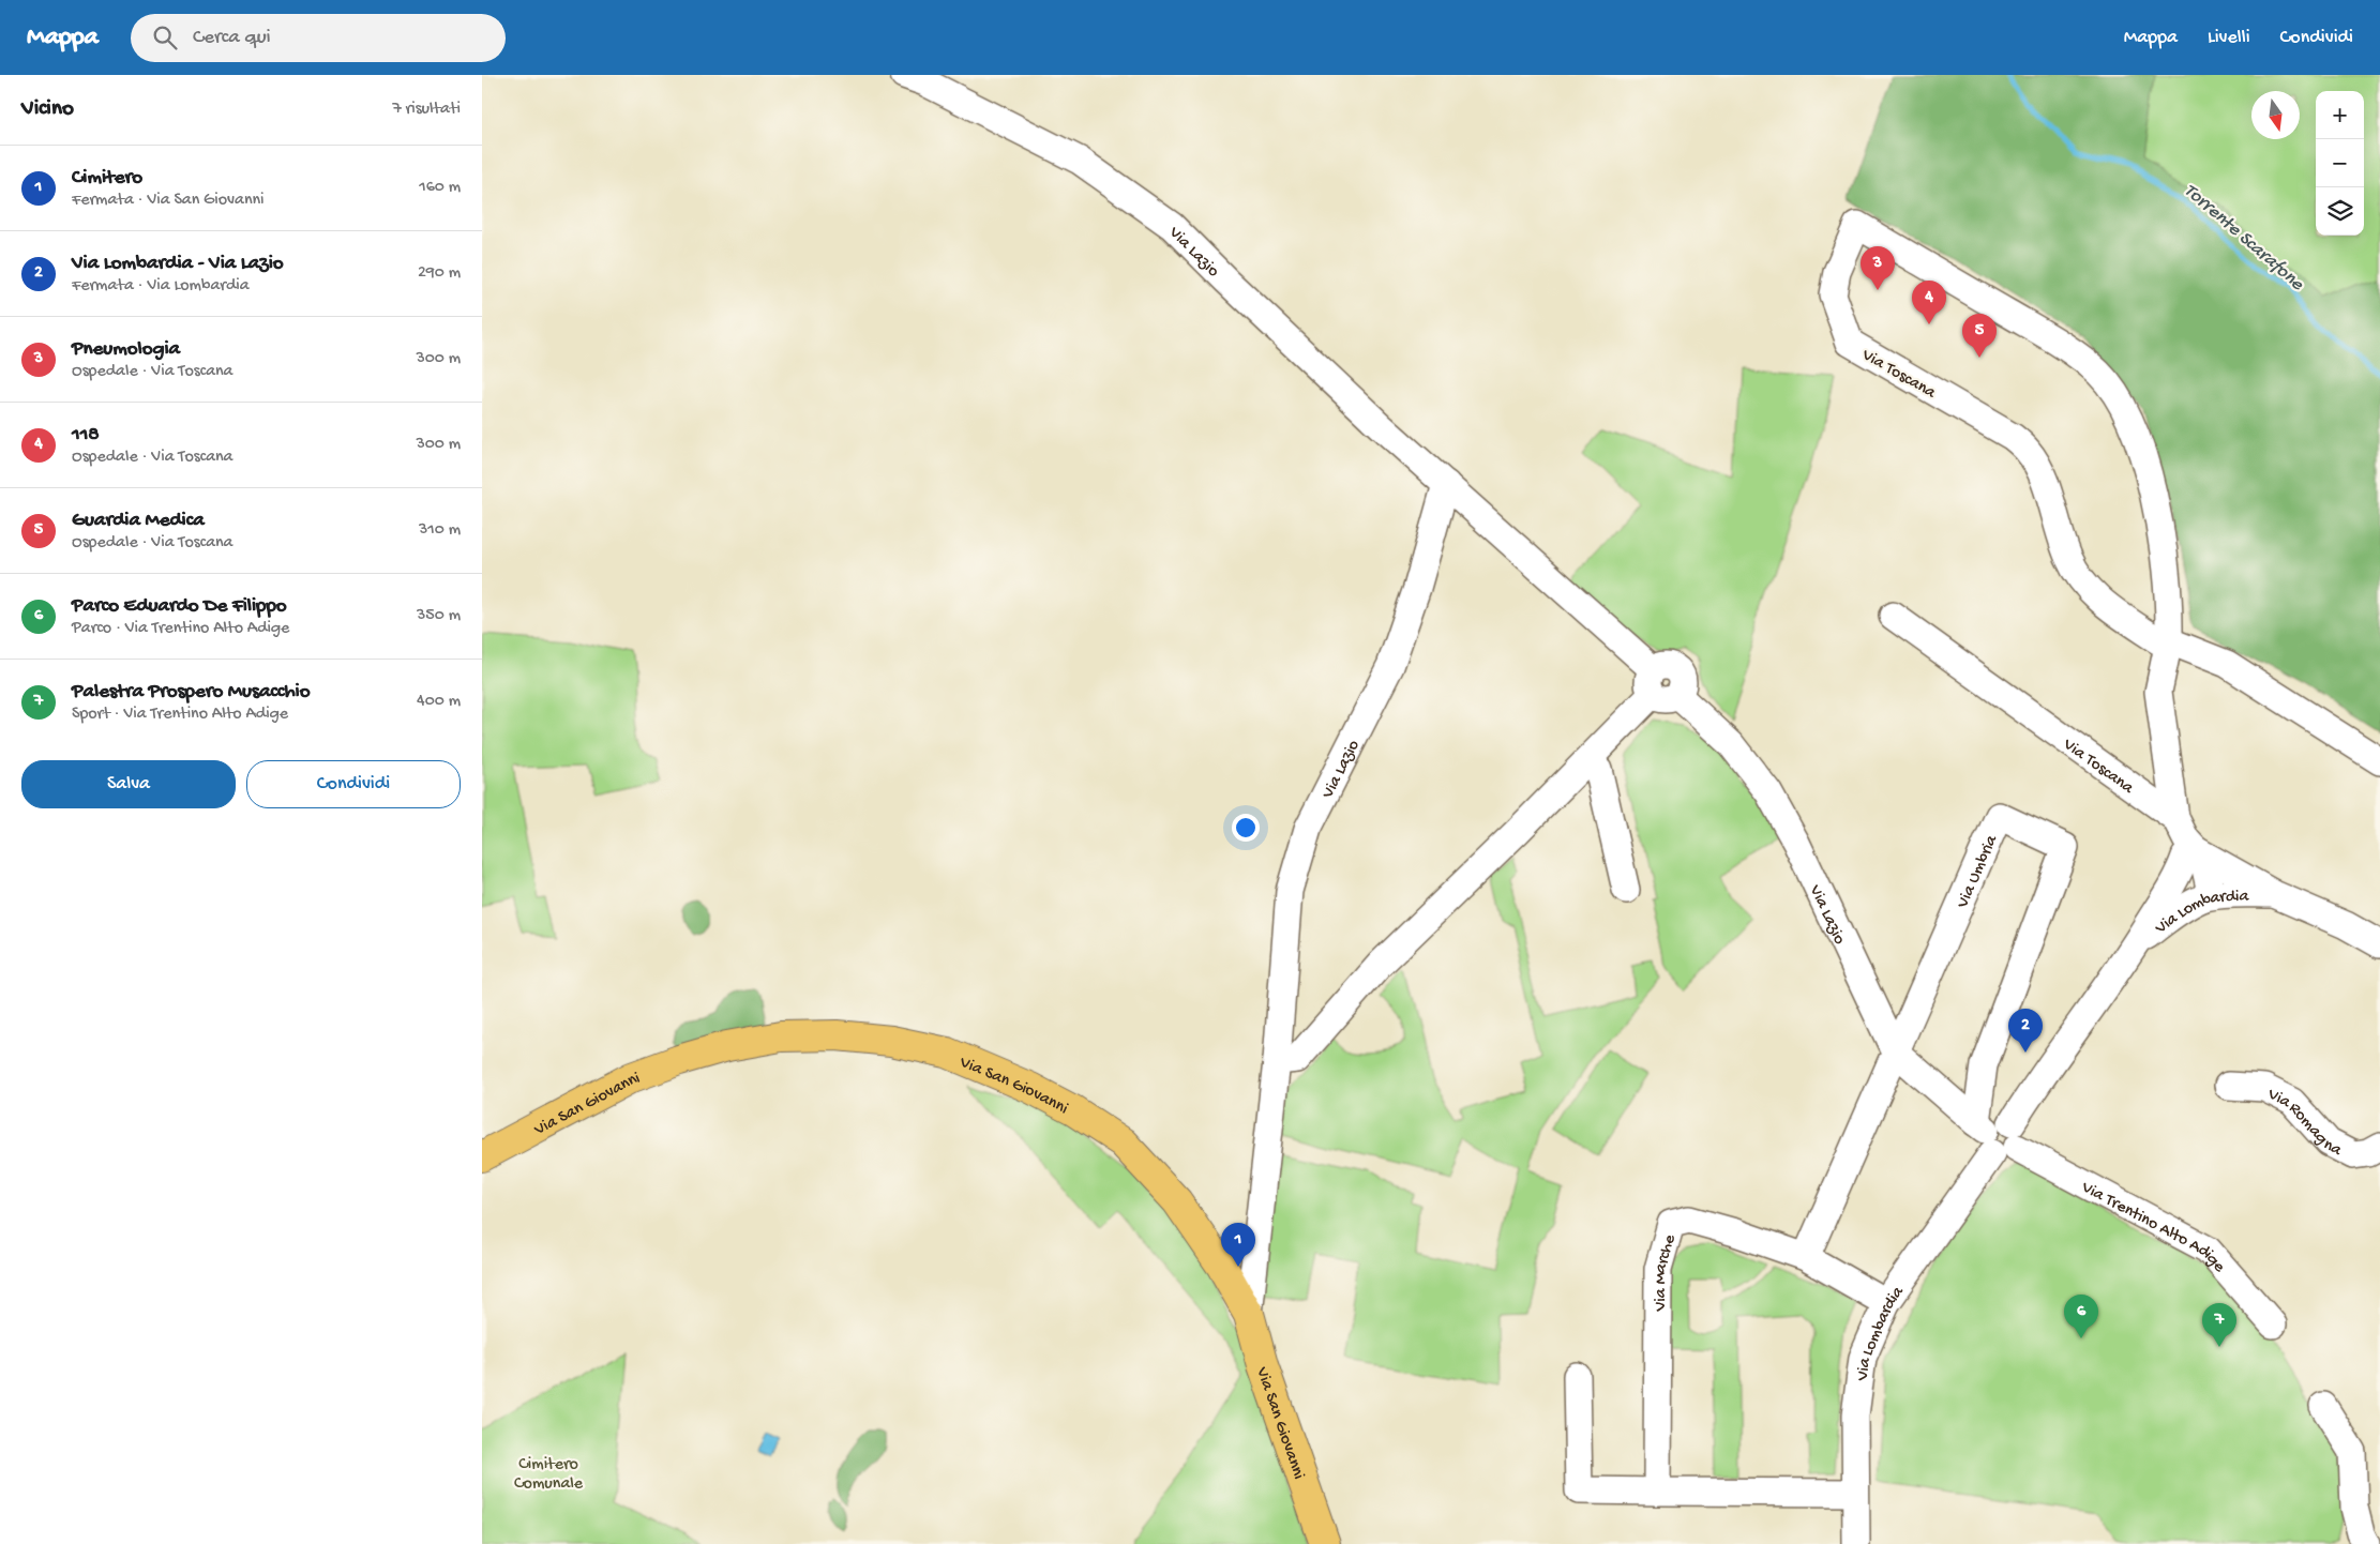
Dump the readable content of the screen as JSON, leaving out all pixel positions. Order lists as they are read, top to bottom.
{
  "streets": {
    "main road": ["Via San Giovanni"],
    "street": [
      "Via Lazio",
      "Via Toscana",
      "Via Umbria",
      "Via Lombardia",
      "Via Romagna",
      "Via Trentino Alto Adige",
      "Via Marche"
    ]
  },
  "crossings": [
    ["Via Lazio", "Via Umbria"],
    ["Via Lazio", "Via Lombardia"],
    ["Via Lazio", "Via San Giovanni"],
    ["Via Lazio", "Via Trentino Alto Adige"],
    ["Via Toscana", "Via Lombardia"],
    ["Via Umbria", "Via Lombardia"],
    ["Via Umbria", "Via Trentino Alto Adige"],
    ["Via Umbria", "Via Marche"],
    ["Via Lombardia", "Via Trentino Alto Adige"],
    ["Via Lombardia", "Via Marche"]
  ],
  "water": ["Torrente Scarafone"],
  "parks": ["Cimitero Comunale"],
  "north": "bottom",
  "page": {
    "header": "Mappa",
    "search": "Cerca qui",
    "nav": ["Mappa", "Livelli", "Condividi"],
    "heading": ["Vicino", "7 risultati"],
    "map_buttons": ["+", "−"],
    "list": [
      {
        "mark": "1",
        "name": "Cimitero",
        "note": "Fermata · Via San Giovanni",
        "value": "160 m"
      },
      {
        "mark": "2",
        "name": "Via Lombardia - Via Lazio",
        "note": "Fermata · Via Lombardia",
        "value": "290 m"
      },
      {
        "mark": "3",
        "name": "Pneumologia",
        "note": "Ospedale · Via Toscana",
        "value": "300 m"
      },
      {
        "mark": "4",
        "name": "118",
        "note": "Ospedale · Via Toscana",
        "value": "300 m"
      },
      {
        "mark": "5",
        "name": "Guardia Medica",
        "note": "Ospedale · Via Toscana",
        "value": "310 m"
      },
      {
        "mark": "6",
        "name": "Parco Eduardo De Filippo",
        "note": "Parco · Via Trentino Alto Adige",
        "value": "350 m"
      },
      {
        "mark": "7",
        "name": "Palestra Prospero Musacchio",
        "note": "Sport · Via Trentino Alto Adige",
        "value": "400 m"
      }
    ],
    "pins": [
      "3",
      "4",
      "5",
      "2",
      "1",
      "6",
      "7"
    ],
    "buttons": ["Salva", "Condividi"]
  }
}
